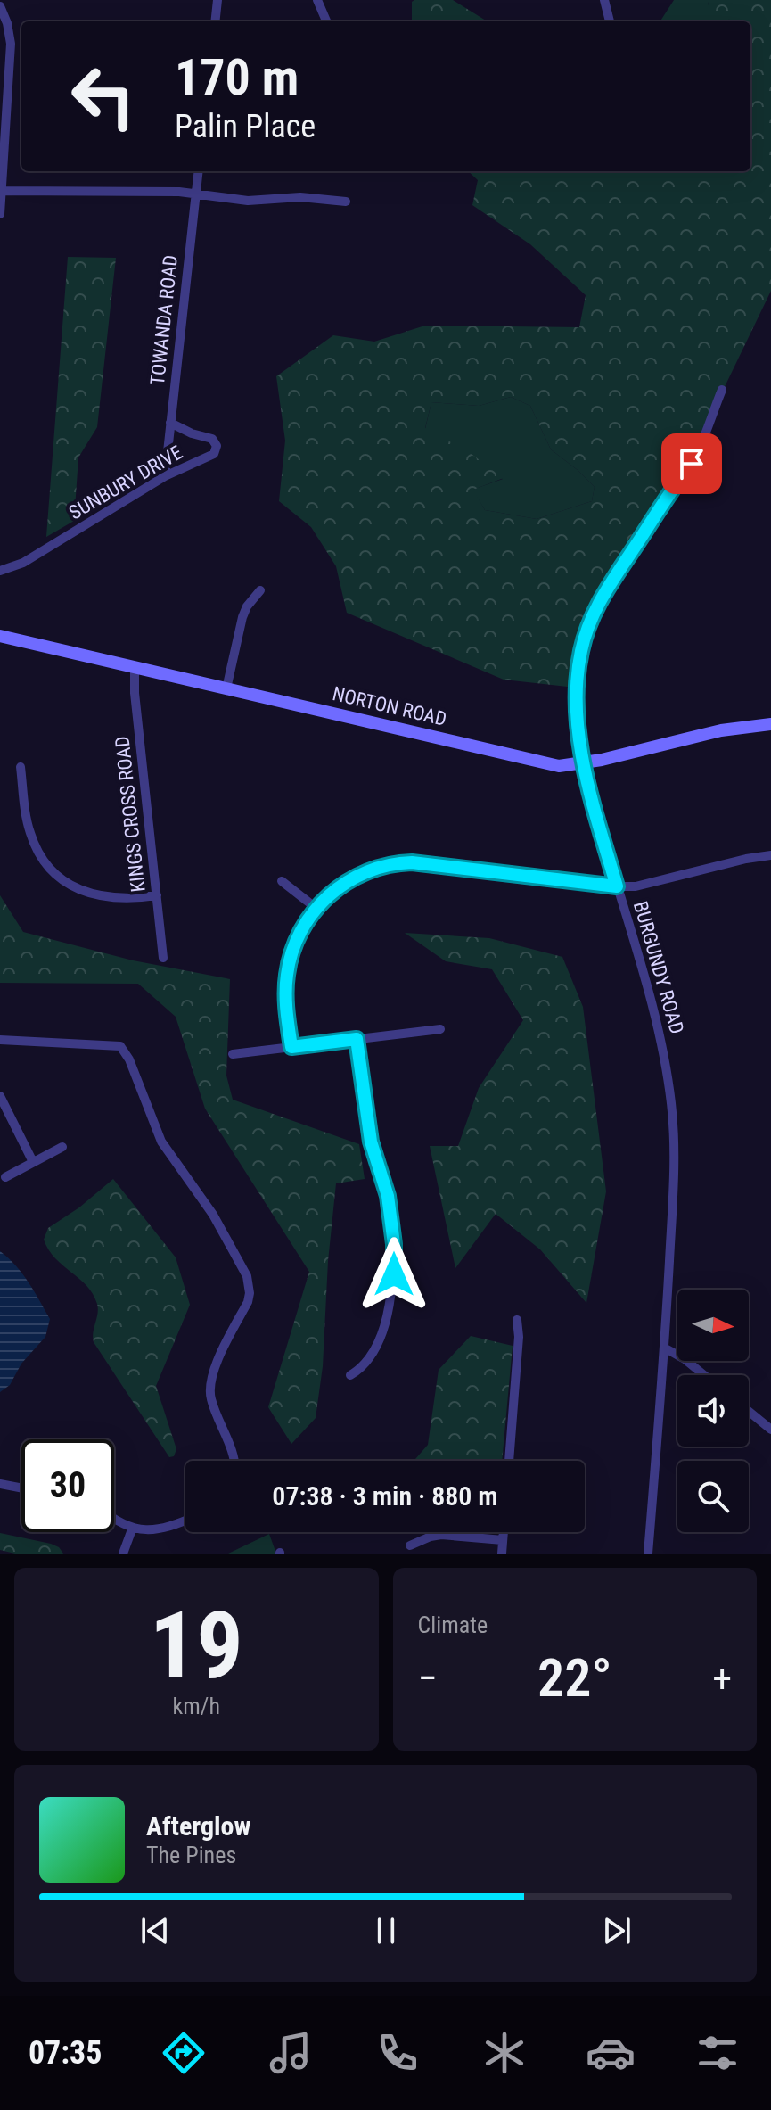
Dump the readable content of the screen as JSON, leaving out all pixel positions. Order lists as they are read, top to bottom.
{
  "streets": {
    "street": [
      "TOWANDA ROAD",
      "SUNBURY DRIVE",
      "NORTON ROAD",
      "KINGS CROSS ROAD",
      "BURGUNDY ROAD"
    ]
  },
  "crossings": [
    ["TOWANDA ROAD", "SUNBURY DRIVE"],
    ["NORTON ROAD", "KINGS CROSS ROAD"],
    ["NORTON ROAD", "BURGUNDY ROAD"]
  ],
  "north": "right",
  "page": {
    "turn": ["170 m", "Palin Place"],
    "limit": "30",
    "trip": "07:38 · 3 min · 880 m",
    "tile": [
      ["19", "km/h"],
      "Climate"
    ],
    "heat": ["−", "22°", "+"],
    "song": ["Afterglow", "The Pines"],
    "tabs": "07:35"
  }
}
